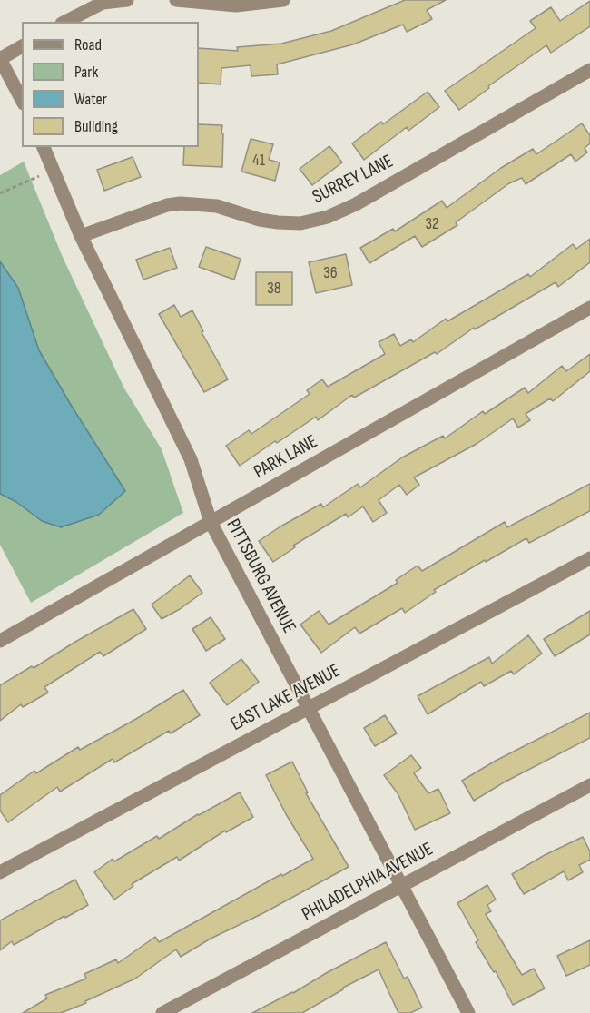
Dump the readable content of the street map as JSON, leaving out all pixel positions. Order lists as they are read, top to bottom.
{
  "streets": {
    "street": [
      "SURREY LANE",
      "PARK LANE",
      "PITTSBURG AVENUE",
      "EAST LAKE AVENUE",
      "PHILADELPHIA AVENUE"
    ]
  },
  "crossings": [
    ["SURREY LANE", "PITTSBURG AVENUE"],
    ["PARK LANE", "PITTSBURG AVENUE"],
    ["PITTSBURG AVENUE", "EAST LAKE AVENUE"],
    ["PITTSBURG AVENUE", "PHILADELPHIA AVENUE"]
  ],
  "house_numbers": [
    "41",
    "32",
    "36",
    "38"
  ],
  "legend": [
    "Road",
    "Park",
    "Water",
    "Building"
  ]
}
